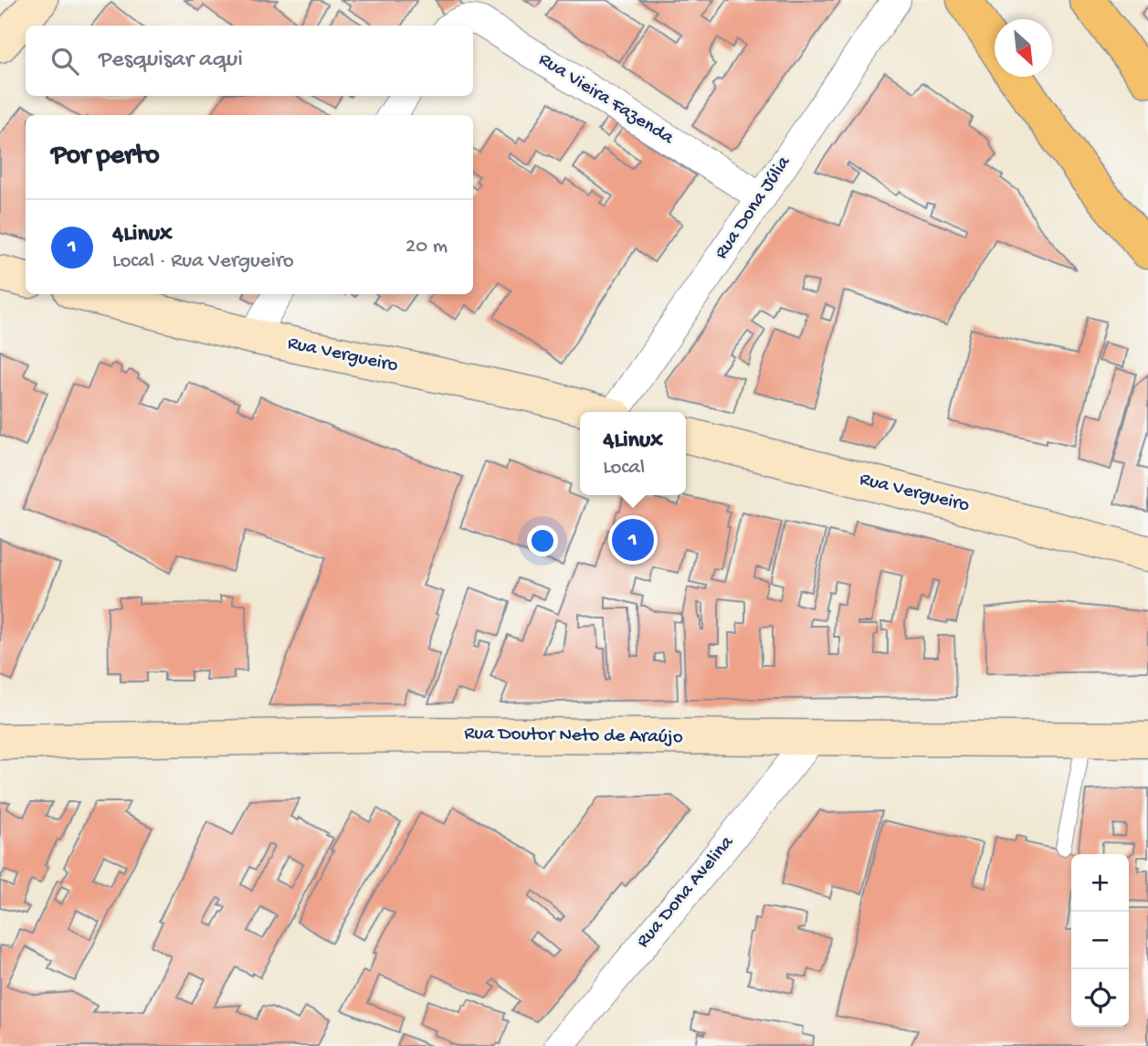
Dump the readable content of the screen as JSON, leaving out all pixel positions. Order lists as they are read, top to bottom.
{
  "streets": {
    "street": [
      "Rua Vieira Fazenda",
      "Rua Dona Júlia",
      "Rua Vergueiro",
      "Rua Doutor Neto de Araújo",
      "Rua Dona Avelina"
    ]
  },
  "crossings": [
    ["Rua Vieira Fazenda", "Rua Dona Júlia"],
    ["Rua Doutor Neto de Araújo", "Rua Dona Avelina"]
  ],
  "north": "bottom right",
  "page": {
    "search": "Pesquisar aqui",
    "heading": "Por perto",
    "list": [
      {
        "mark": "1",
        "name": "4Linux",
        "note": "Local · Rua Vergueiro",
        "value": "20 m"
      }
    ],
    "popup": ["4Linux", "Local"],
    "pins": "1",
    "map_buttons": ["+", "−"]
  }
}
